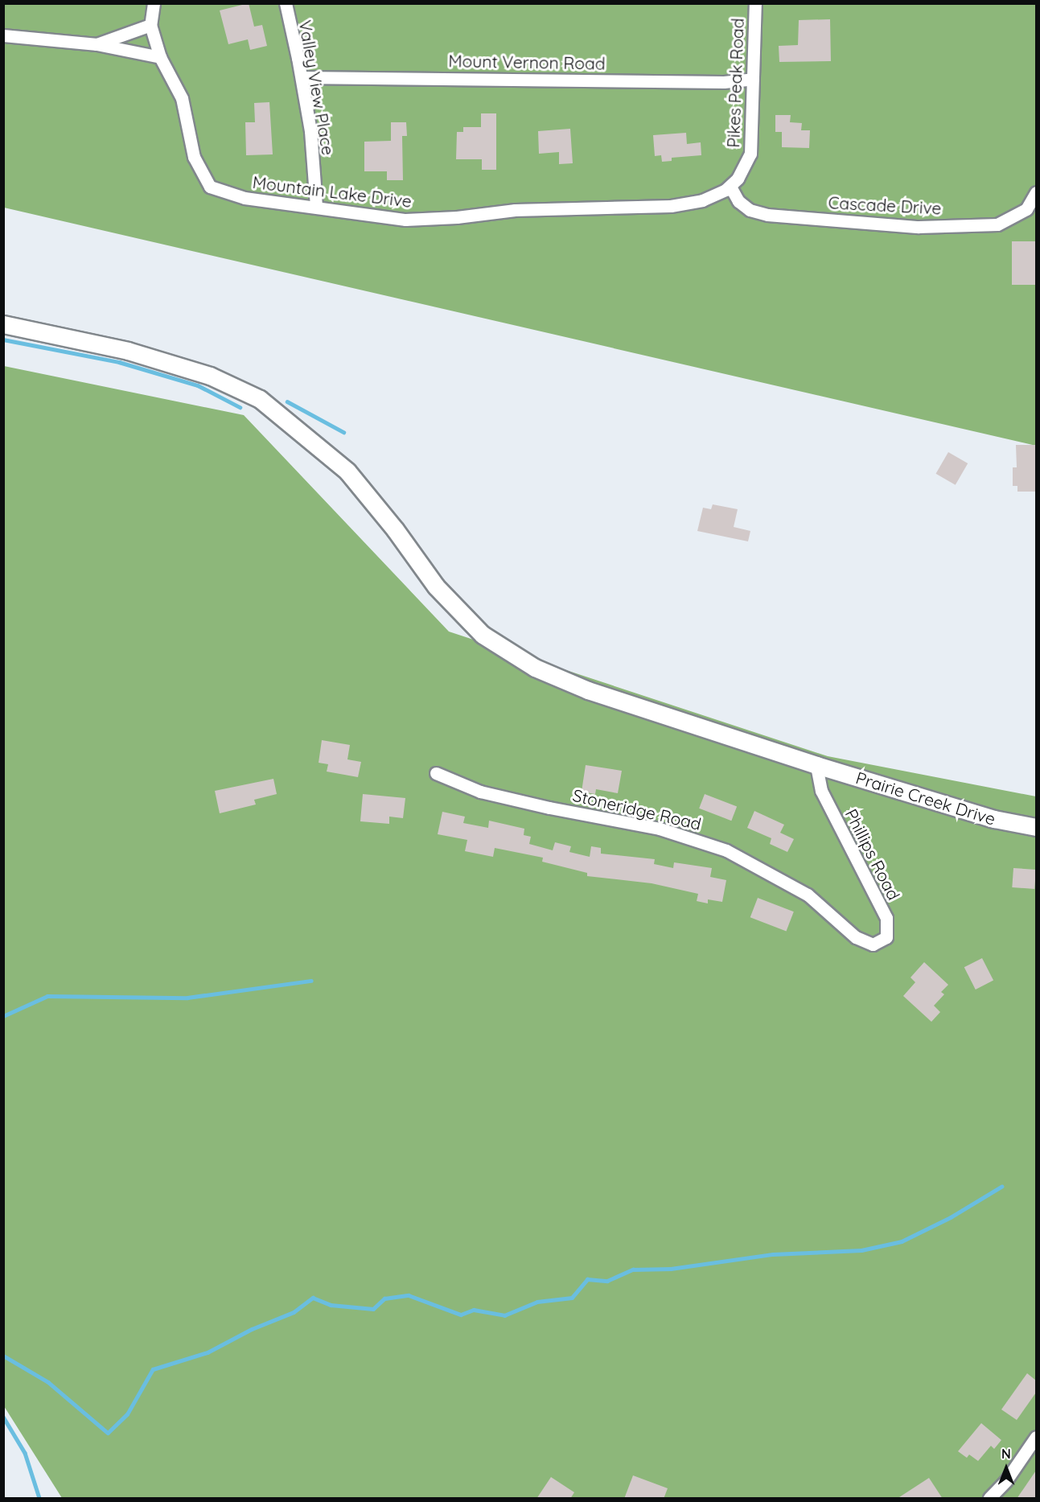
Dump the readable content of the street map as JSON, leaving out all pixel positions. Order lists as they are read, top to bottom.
{
  "streets": {
    "main road": ["Prairie Creek Drive"],
    "street": [
      "Mount Vernon Road",
      "Pikes Peak Road",
      "Valley View Place",
      "Mountain Lake Drive",
      "Cascade Drive",
      "Stoneridge Road",
      "Phillips Road"
    ]
  },
  "crossings": [
    ["Mount Vernon Road", "Pikes Peak Road"],
    ["Mount Vernon Road", "Valley View Place"],
    ["Pikes Peak Road", "Mountain Lake Drive"],
    ["Pikes Peak Road", "Cascade Drive"],
    ["Valley View Place", "Mountain Lake Drive"],
    ["Mountain Lake Drive", "Cascade Drive"],
    ["Prairie Creek Drive", "Phillips Road"],
    ["Stoneridge Road", "Phillips Road"]
  ],
  "north": "top"
}
